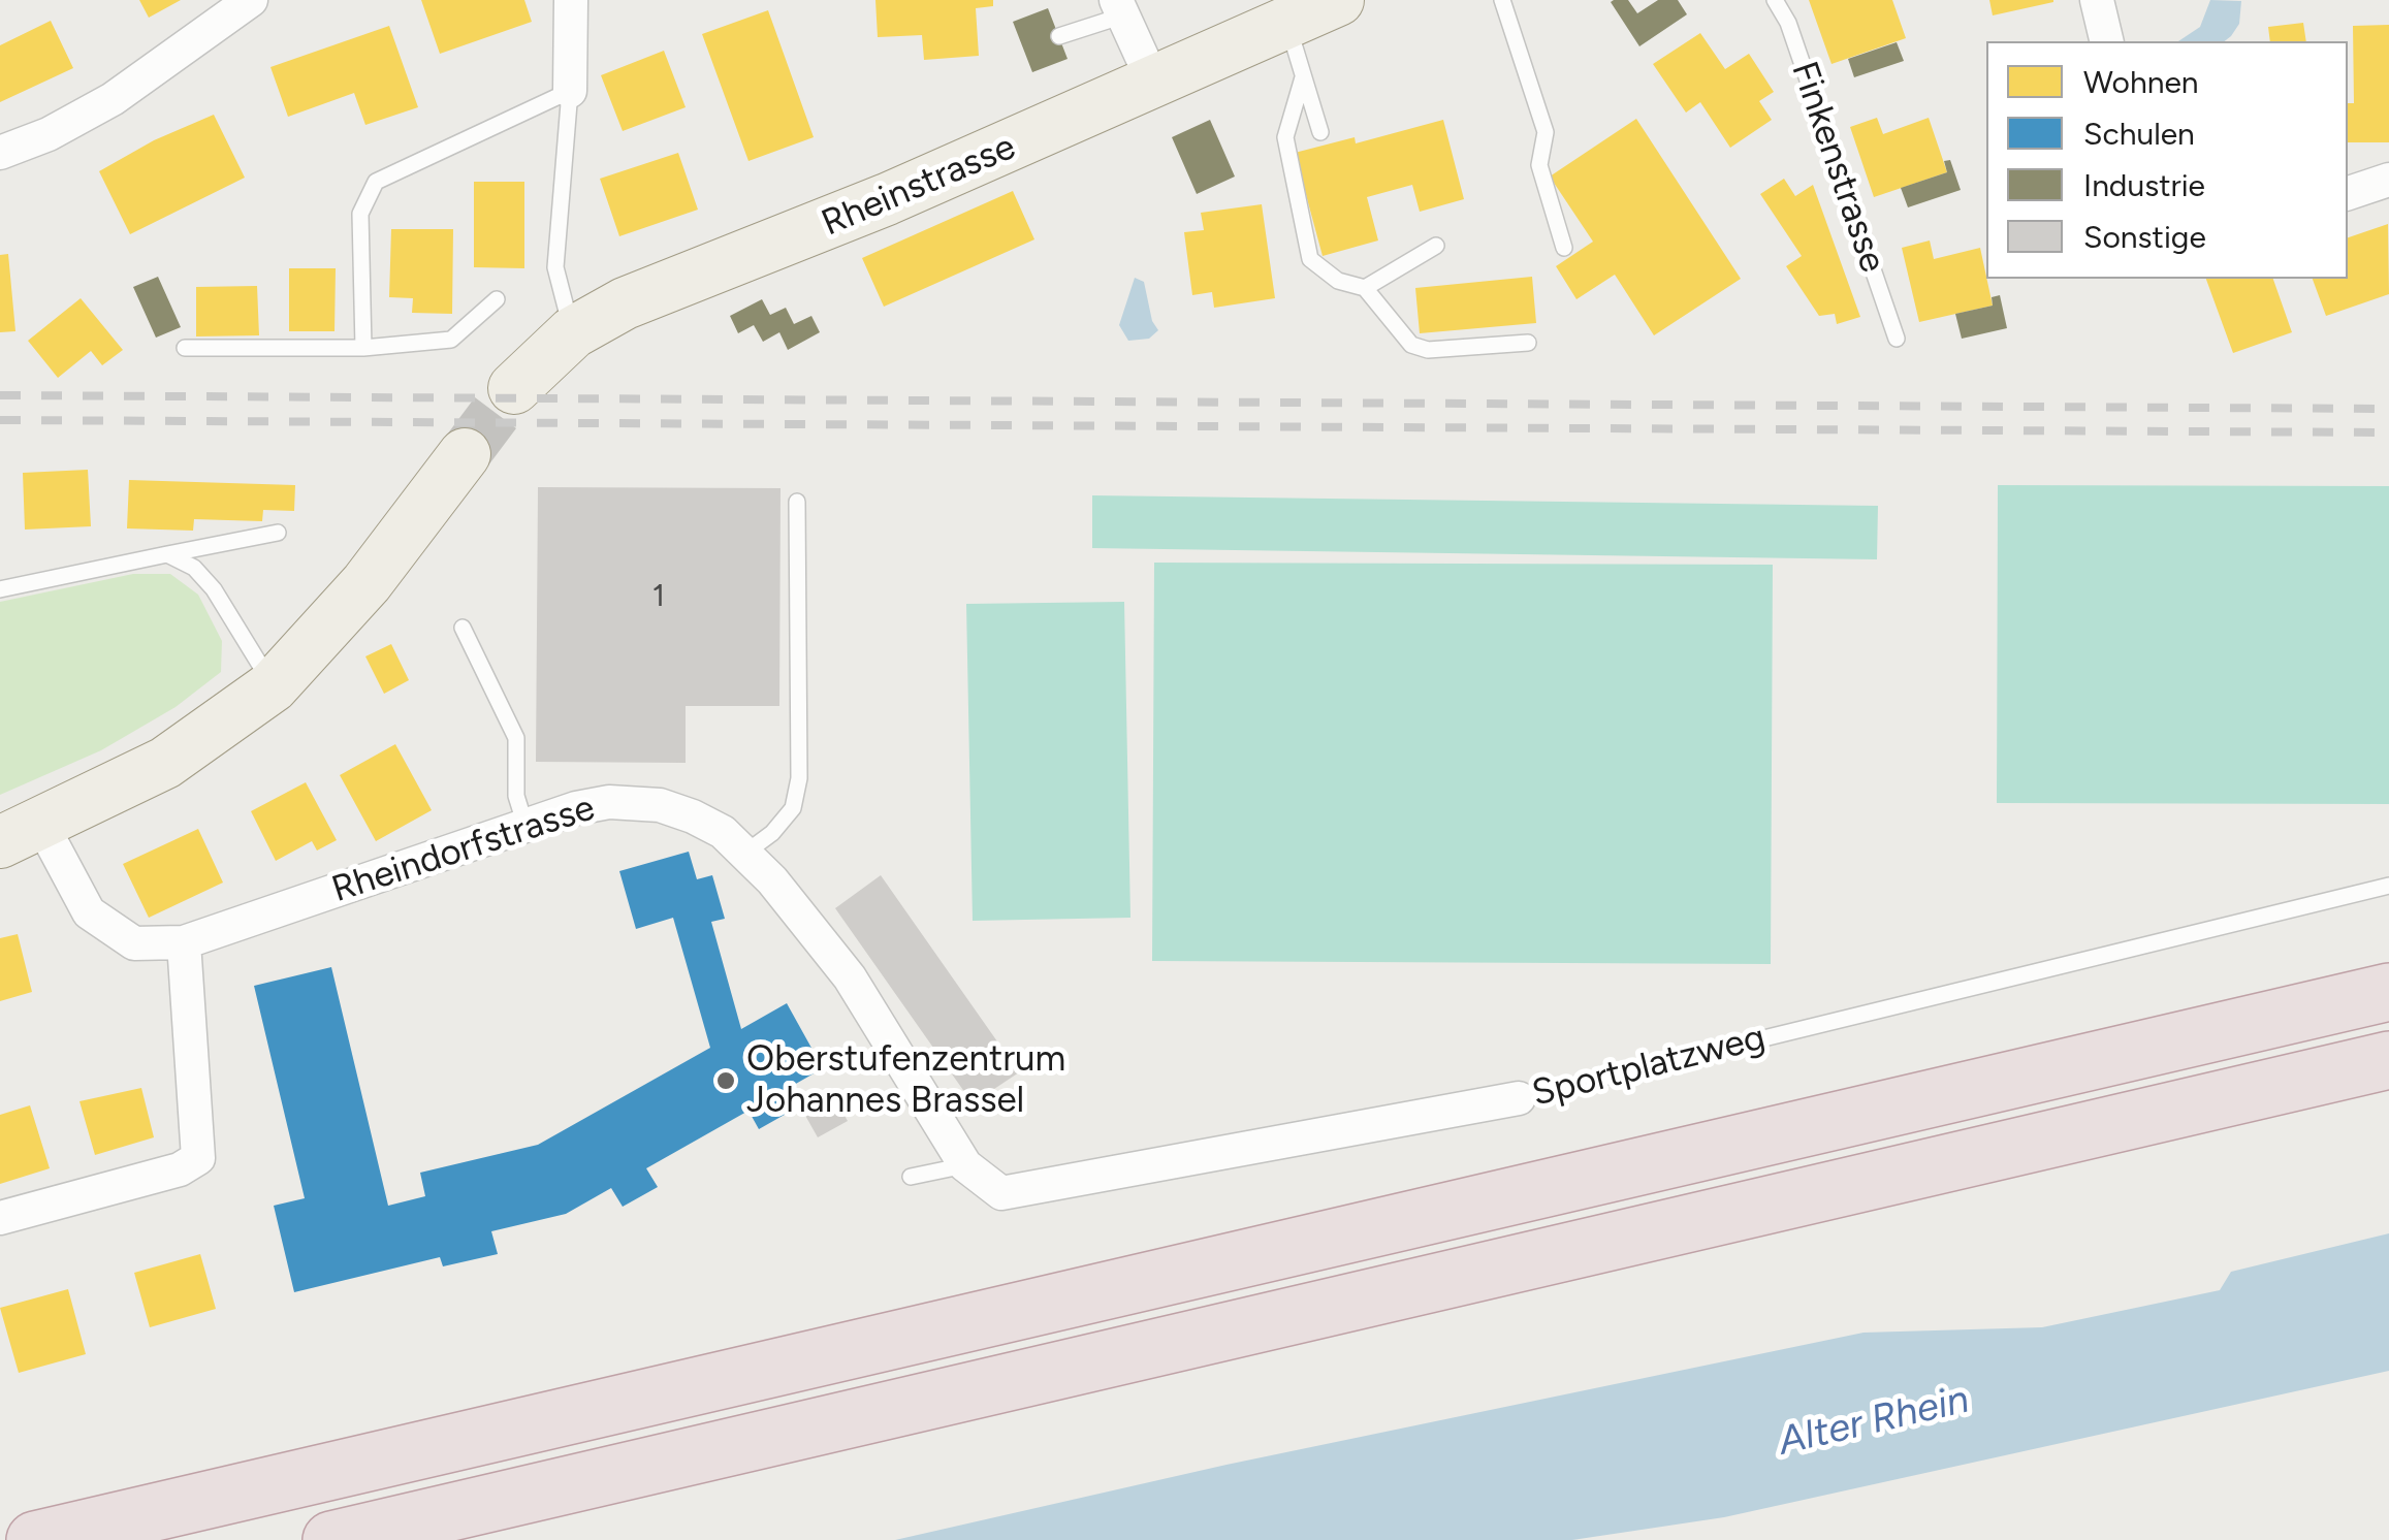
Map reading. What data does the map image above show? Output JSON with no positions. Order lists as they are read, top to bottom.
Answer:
{
  "streets": {
    "main road": ["Rheinstrasse"],
    "street": ["Rheindorfstrasse", "Sportplatzweg"],
    "lane": ["Finkenstrasse"]
  },
  "crossings": [
    ["Rheindorfstrasse", "Sportplatzweg"]
  ],
  "water": ["Alter Rhein"],
  "places": ["Oberstufenzentrum Johannes Brassel"],
  "house_numbers": ["1"],
  "legend": [
    "Wohnen",
    "Schulen",
    "Industrie",
    "Sonstige"
  ]
}
